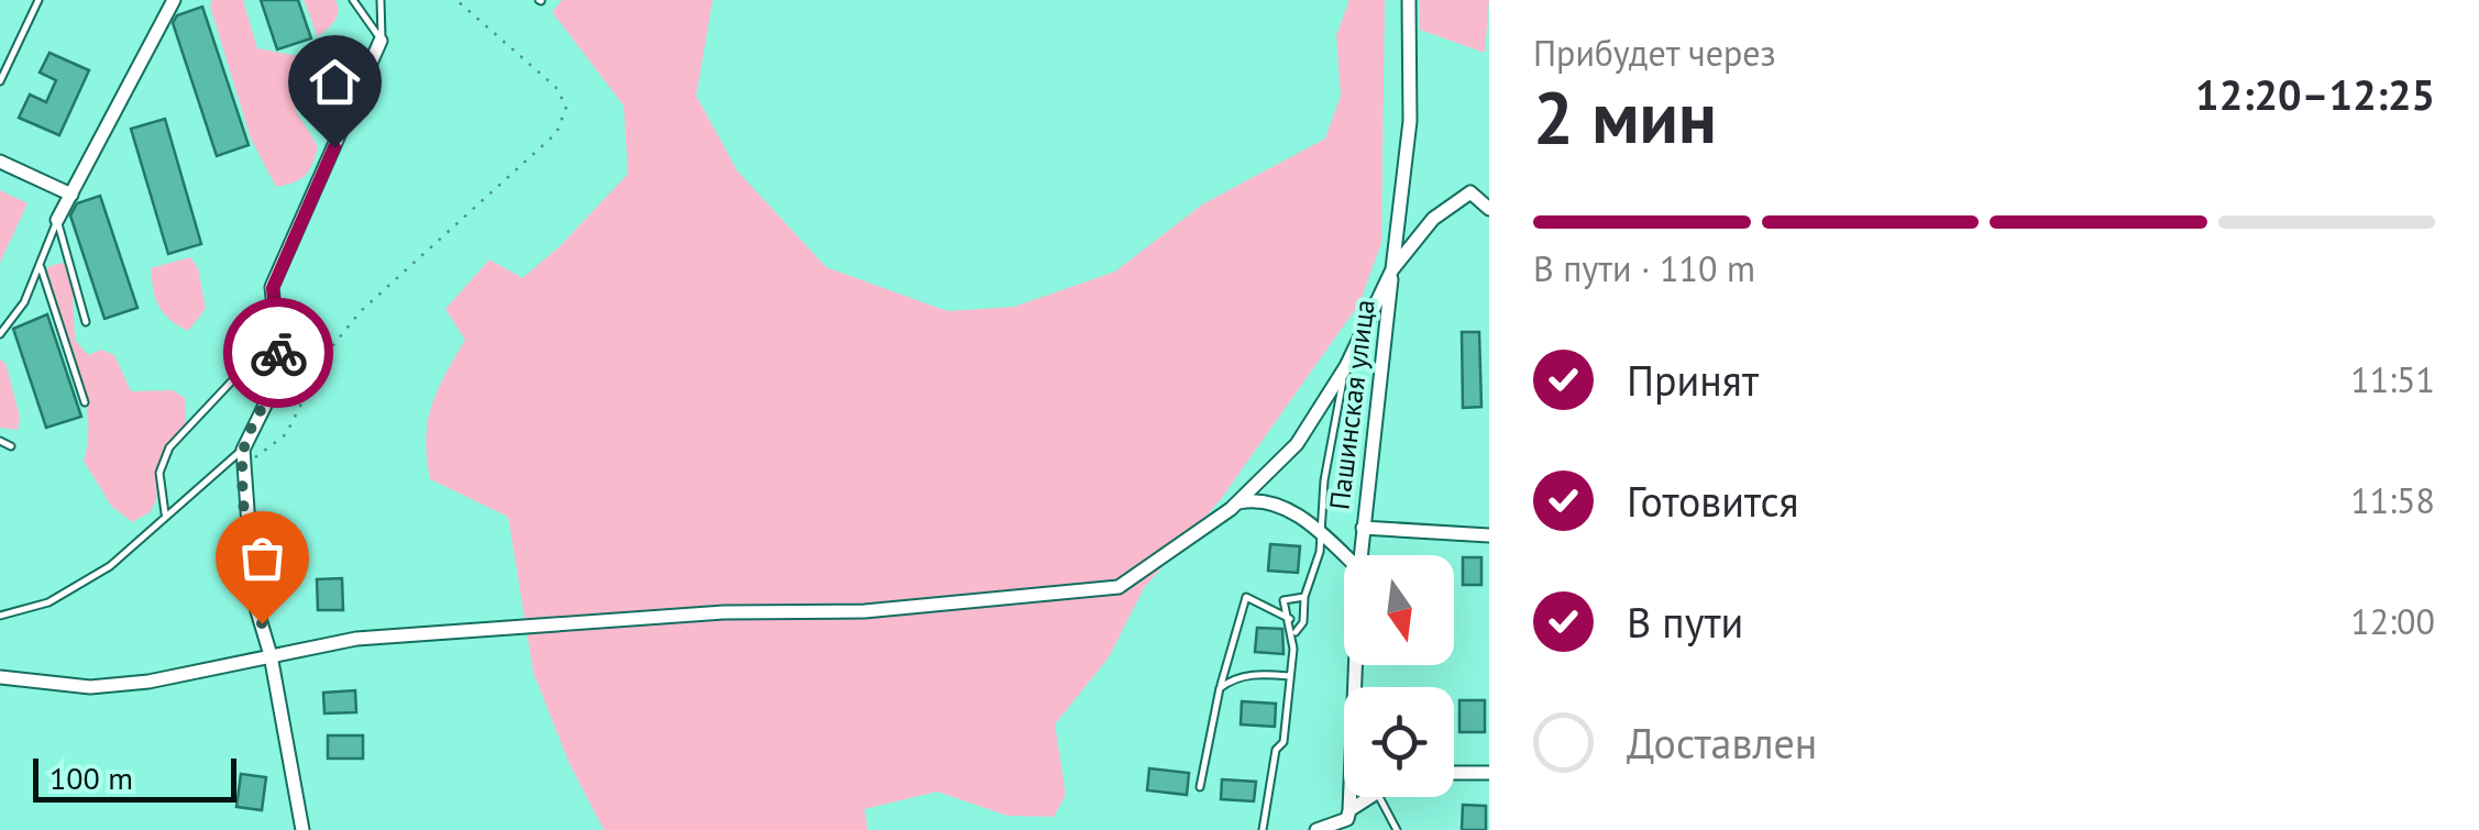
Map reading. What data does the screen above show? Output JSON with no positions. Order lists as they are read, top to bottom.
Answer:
{
  "streets": {
    "street": ["Пашинская улица"]
  },
  "scale_bar": "100 m",
  "north": "bottom",
  "page": {
    "heading": ["2 мин", "Прибудет через", "12:20–12:25"],
    "bar": "В пути · 110 m",
    "list": [
      ["Принят", "11:51"],
      ["Готовится", "11:58"],
      ["В пути", "12:00"],
      "Доставлен"
    ],
    "scale": "100 m"
  }
}
